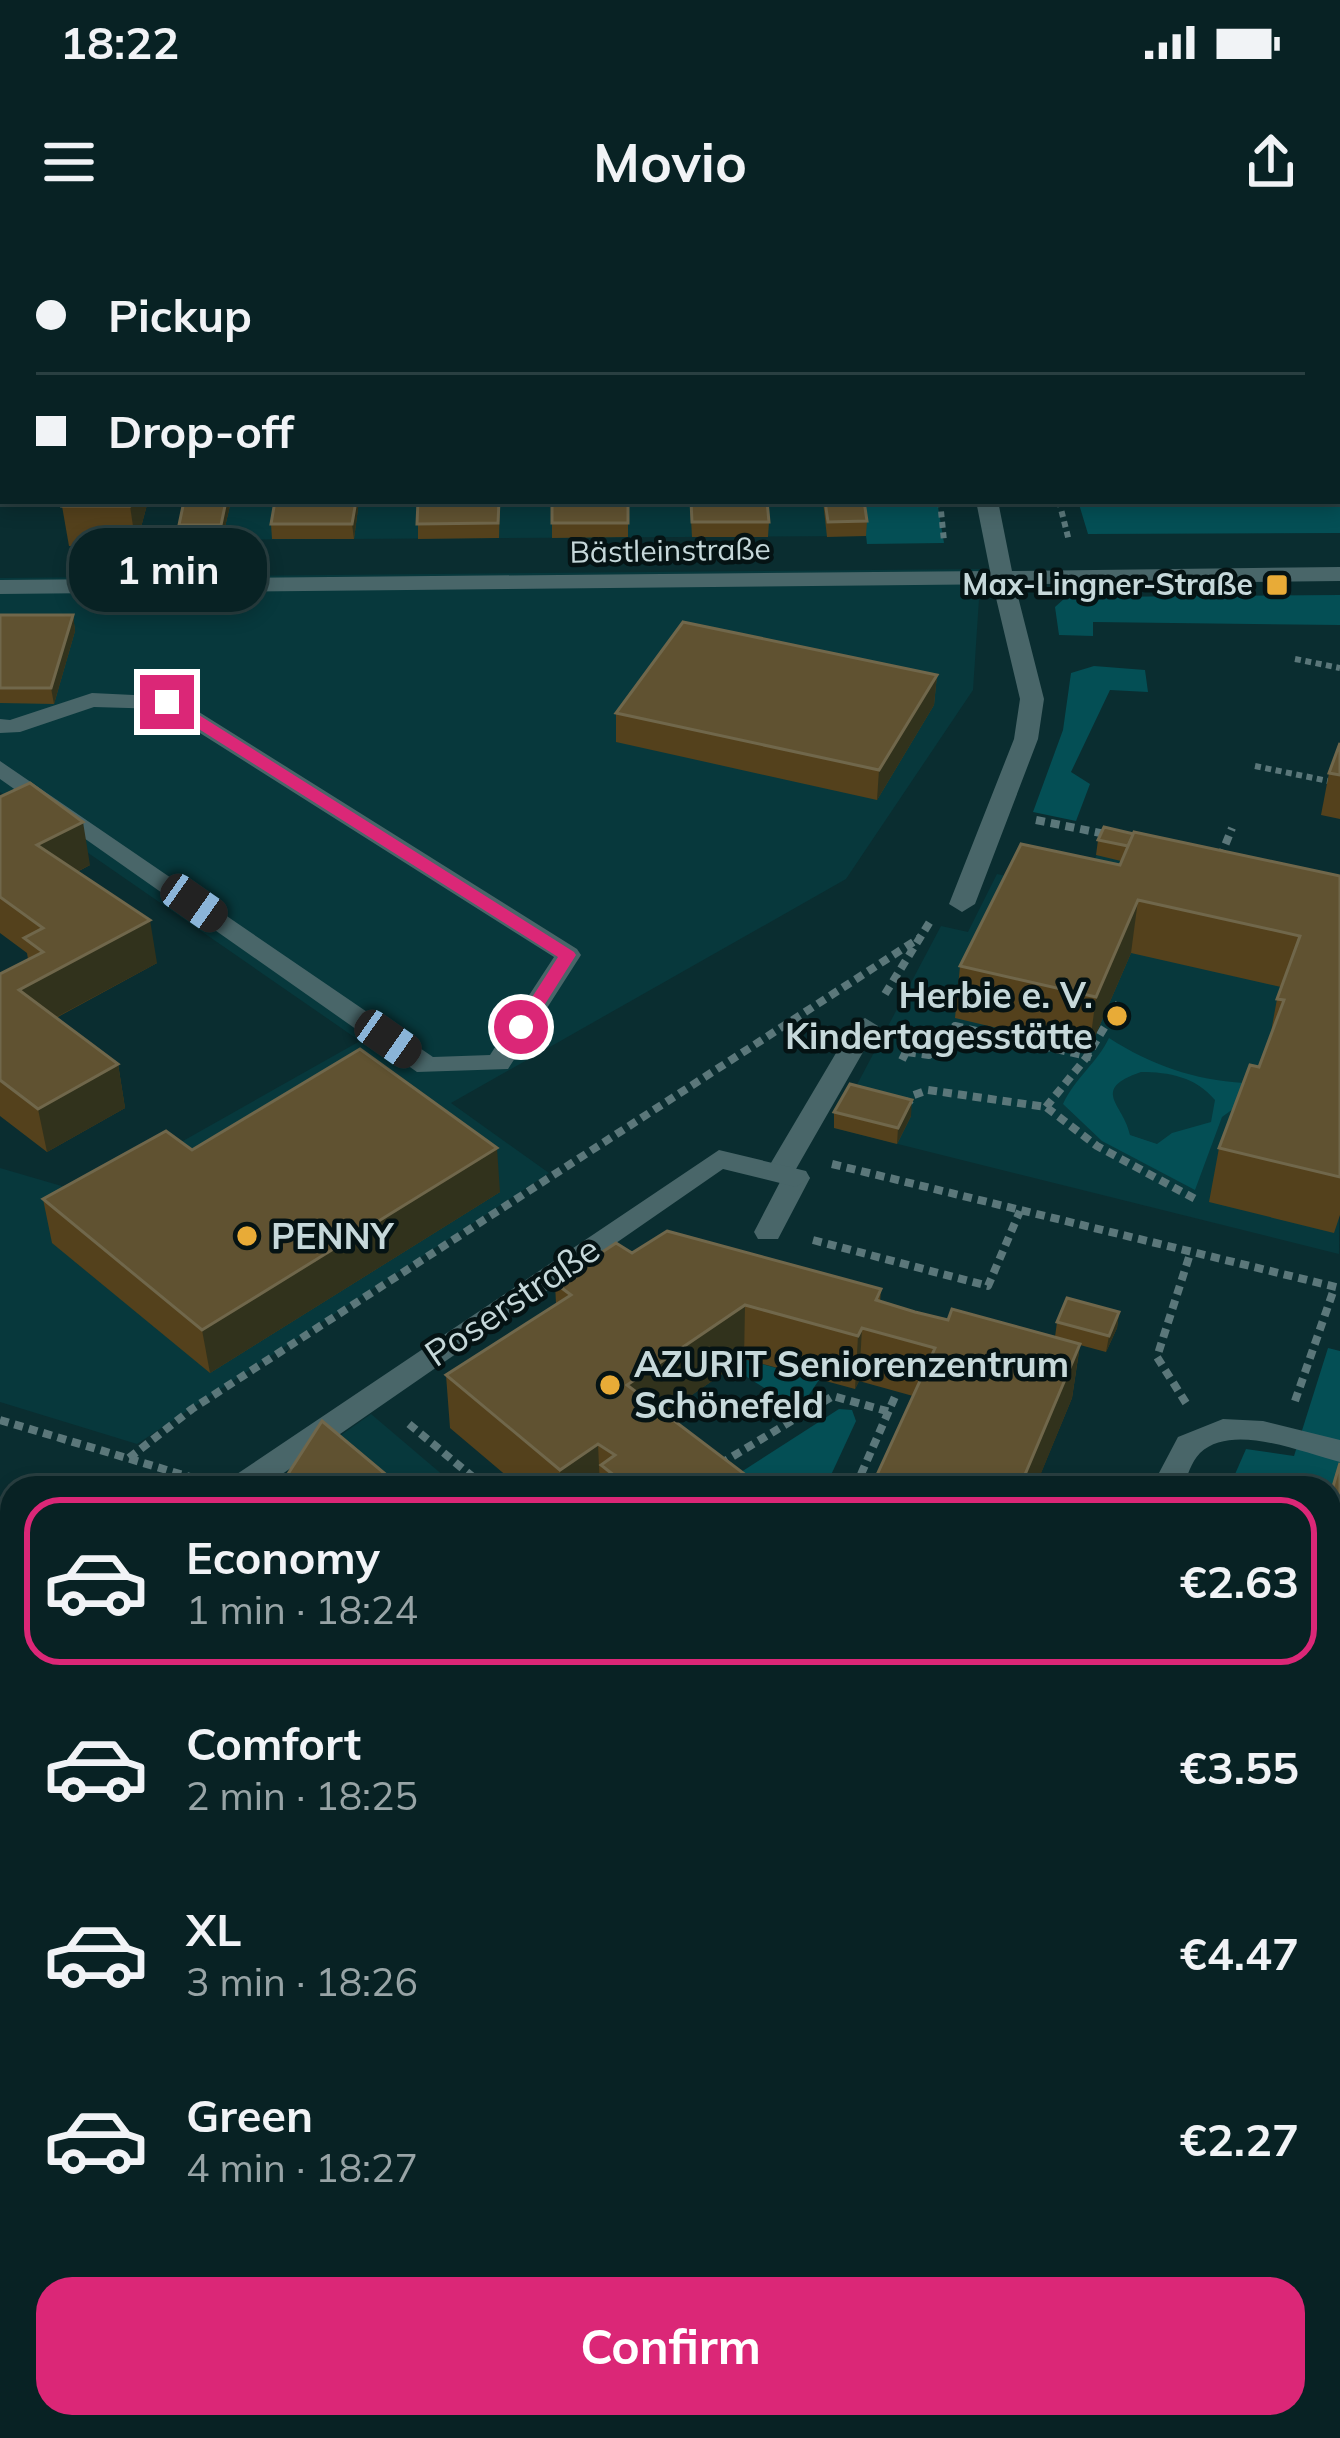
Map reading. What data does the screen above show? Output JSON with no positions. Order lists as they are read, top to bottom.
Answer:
{
  "streets": {
    "street": ["Bästleinstraße", "Poserstraße"]
  },
  "places": {
    "transit": ["Max-Lingner-Straße"],
    "other": ["Herbie e. V. Kindertagesstätte", "PENNY", "AZURIT Seniorenzentrum Schönefeld"]
  },
  "page": {
    "status": "18:22",
    "header": "Movio",
    "banner": ["Pickup", "Drop-off"],
    "bubble": "1 min",
    "list": [
      {
        "name": "Economy",
        "note": "1 min · 18:24",
        "value": "€2.63"
      },
      {
        "name": "Comfort",
        "note": "2 min · 18:25",
        "value": "€3.55"
      },
      {
        "name": "XL",
        "note": "3 min · 18:26",
        "value": "€4.47"
      },
      {
        "name": "Green",
        "note": "4 min · 18:27",
        "value": "€2.27"
      }
    ],
    "buttons": "Confirm"
  }
}
